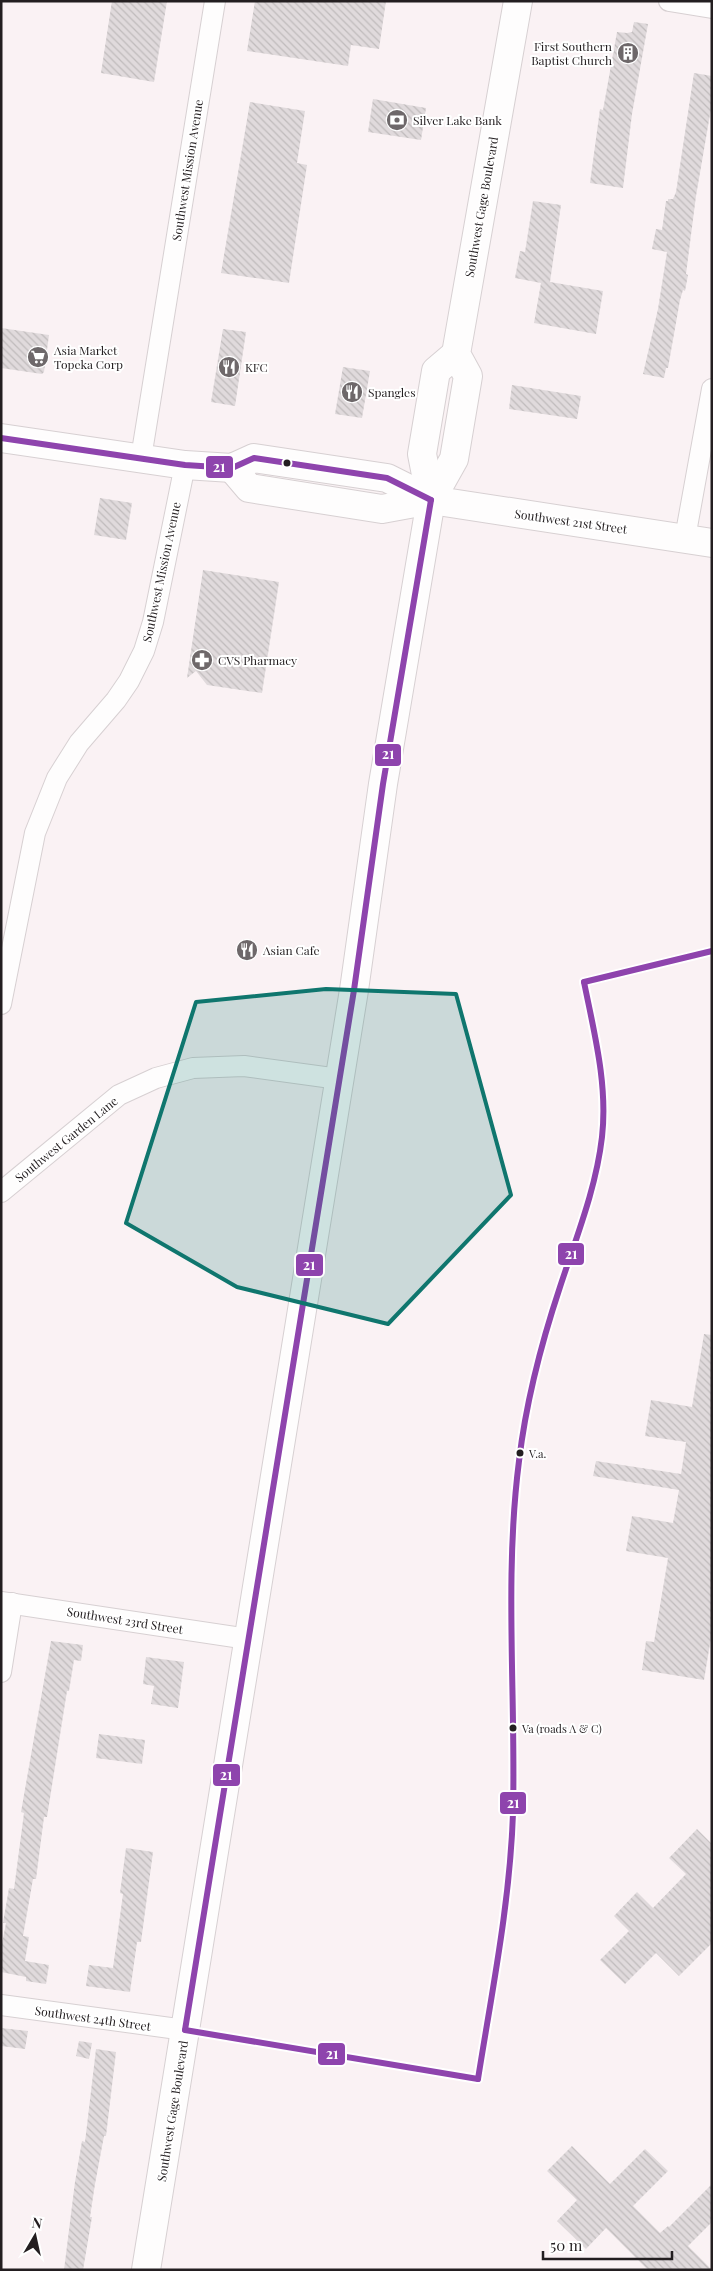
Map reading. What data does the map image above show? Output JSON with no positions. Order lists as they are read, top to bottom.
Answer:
{
  "streets": {
    "main road": ["Southwest Gage Boulevard", "Southwest 21st Street"],
    "street": [
      "Southwest Mission Avenue",
      "Southwest Garden Lane",
      "Southwest 23rd Street",
      "Southwest 24th Street"
    ]
  },
  "crossings": [
    ["Southwest Mission Avenue", "Southwest 21st Street"],
    ["Southwest Gage Boulevard", "Southwest 21st Street"],
    ["Southwest Gage Boulevard", "Southwest Garden Lane"],
    ["Southwest Gage Boulevard", "Southwest 23rd Street"],
    ["Southwest Gage Boulevard", "Southwest 24th Street"]
  ],
  "places": {
    "building": ["First Southern Baptist Church"],
    "bank": ["Silver Lake Bank"],
    "supermarket": ["Asia Market Topeka Corp"],
    "restaurant": ["KFC", "Spangles", "Asian Cafe"],
    "pharmacy": ["CVS Pharmacy"],
    "other": ["V.a.", "Va (roads A & C)"]
  },
  "lines": ["transit line 21"],
  "scale_bar": "50 m",
  "north": "top"
}
